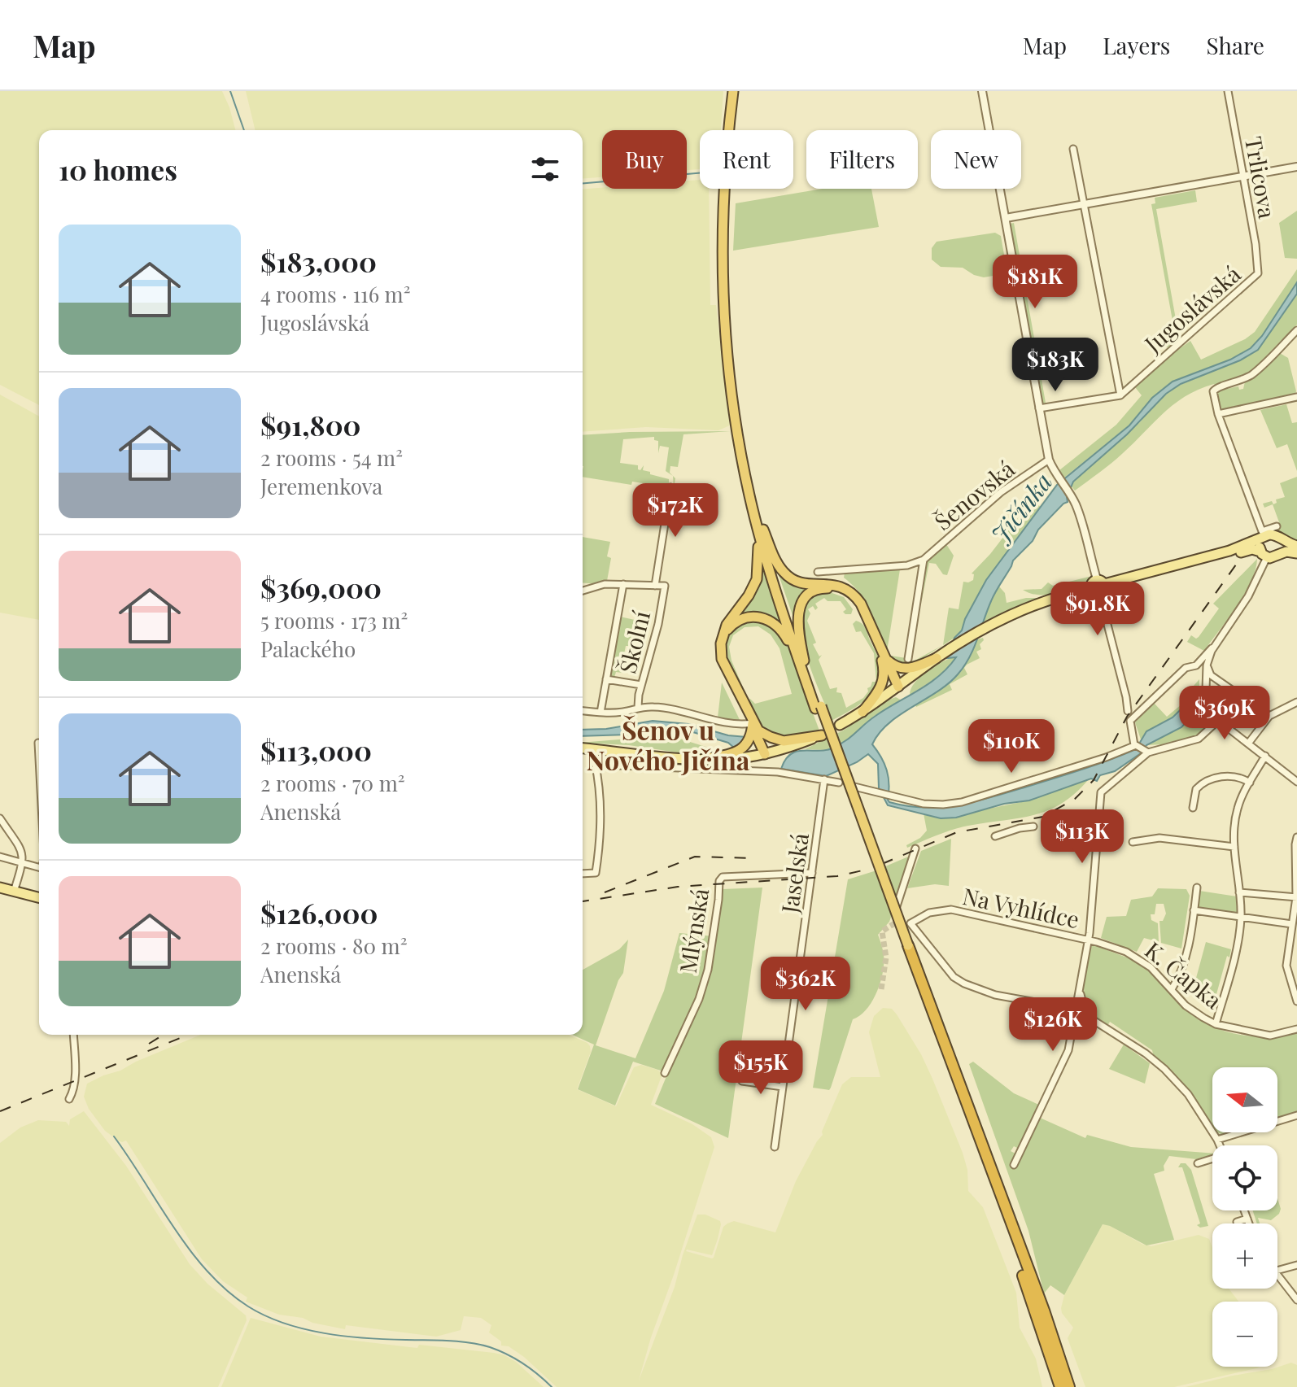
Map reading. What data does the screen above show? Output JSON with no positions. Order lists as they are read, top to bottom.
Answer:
{
  "streets": {
    "street": [
      "Trlicova",
      "Jugoslávská",
      "Šenovská",
      "Školní",
      "Jaselská",
      "Na Vyhlídce",
      "Mlýnská",
      "K. Čapka"
    ]
  },
  "crossings": [
    ["Trlicova", "Jugoslávská"],
    ["Jaselská", "Mlýnská"],
    ["Na Vyhlídce", "K. Čapka"]
  ],
  "districts": ["Šenov u Nového Jičína"],
  "water": ["Jičínka"],
  "north": "left",
  "page": {
    "header": "Map",
    "nav": ["Map", "Layers", "Share"],
    "chip": [
      "Buy",
      "Rent",
      "Filters",
      "New"
    ],
    "heading": "10 homes",
    "list": [
      {
        "name": "$183,000",
        "note": "4 rooms · 116 m² · Jugoslávská"
      },
      {
        "name": "$91,800",
        "note": "2 rooms · 54 m² · Jeremenkova"
      },
      {
        "name": "$369,000",
        "note": "5 rooms · 173 m² · Palackého"
      },
      {
        "name": "$113,000",
        "note": "2 rooms · 70 m² · Anenská"
      },
      {
        "name": "$126,000",
        "note": "2 rooms · 80 m² · Anenská"
      }
    ],
    "price": [
      "$181K",
      "$183K",
      "$172K",
      "$91.8K",
      "$369K",
      "$110K",
      "$113K",
      "$362K",
      "$126K",
      "$155K"
    ],
    "map_buttons": ["+", "−"]
  }
}
